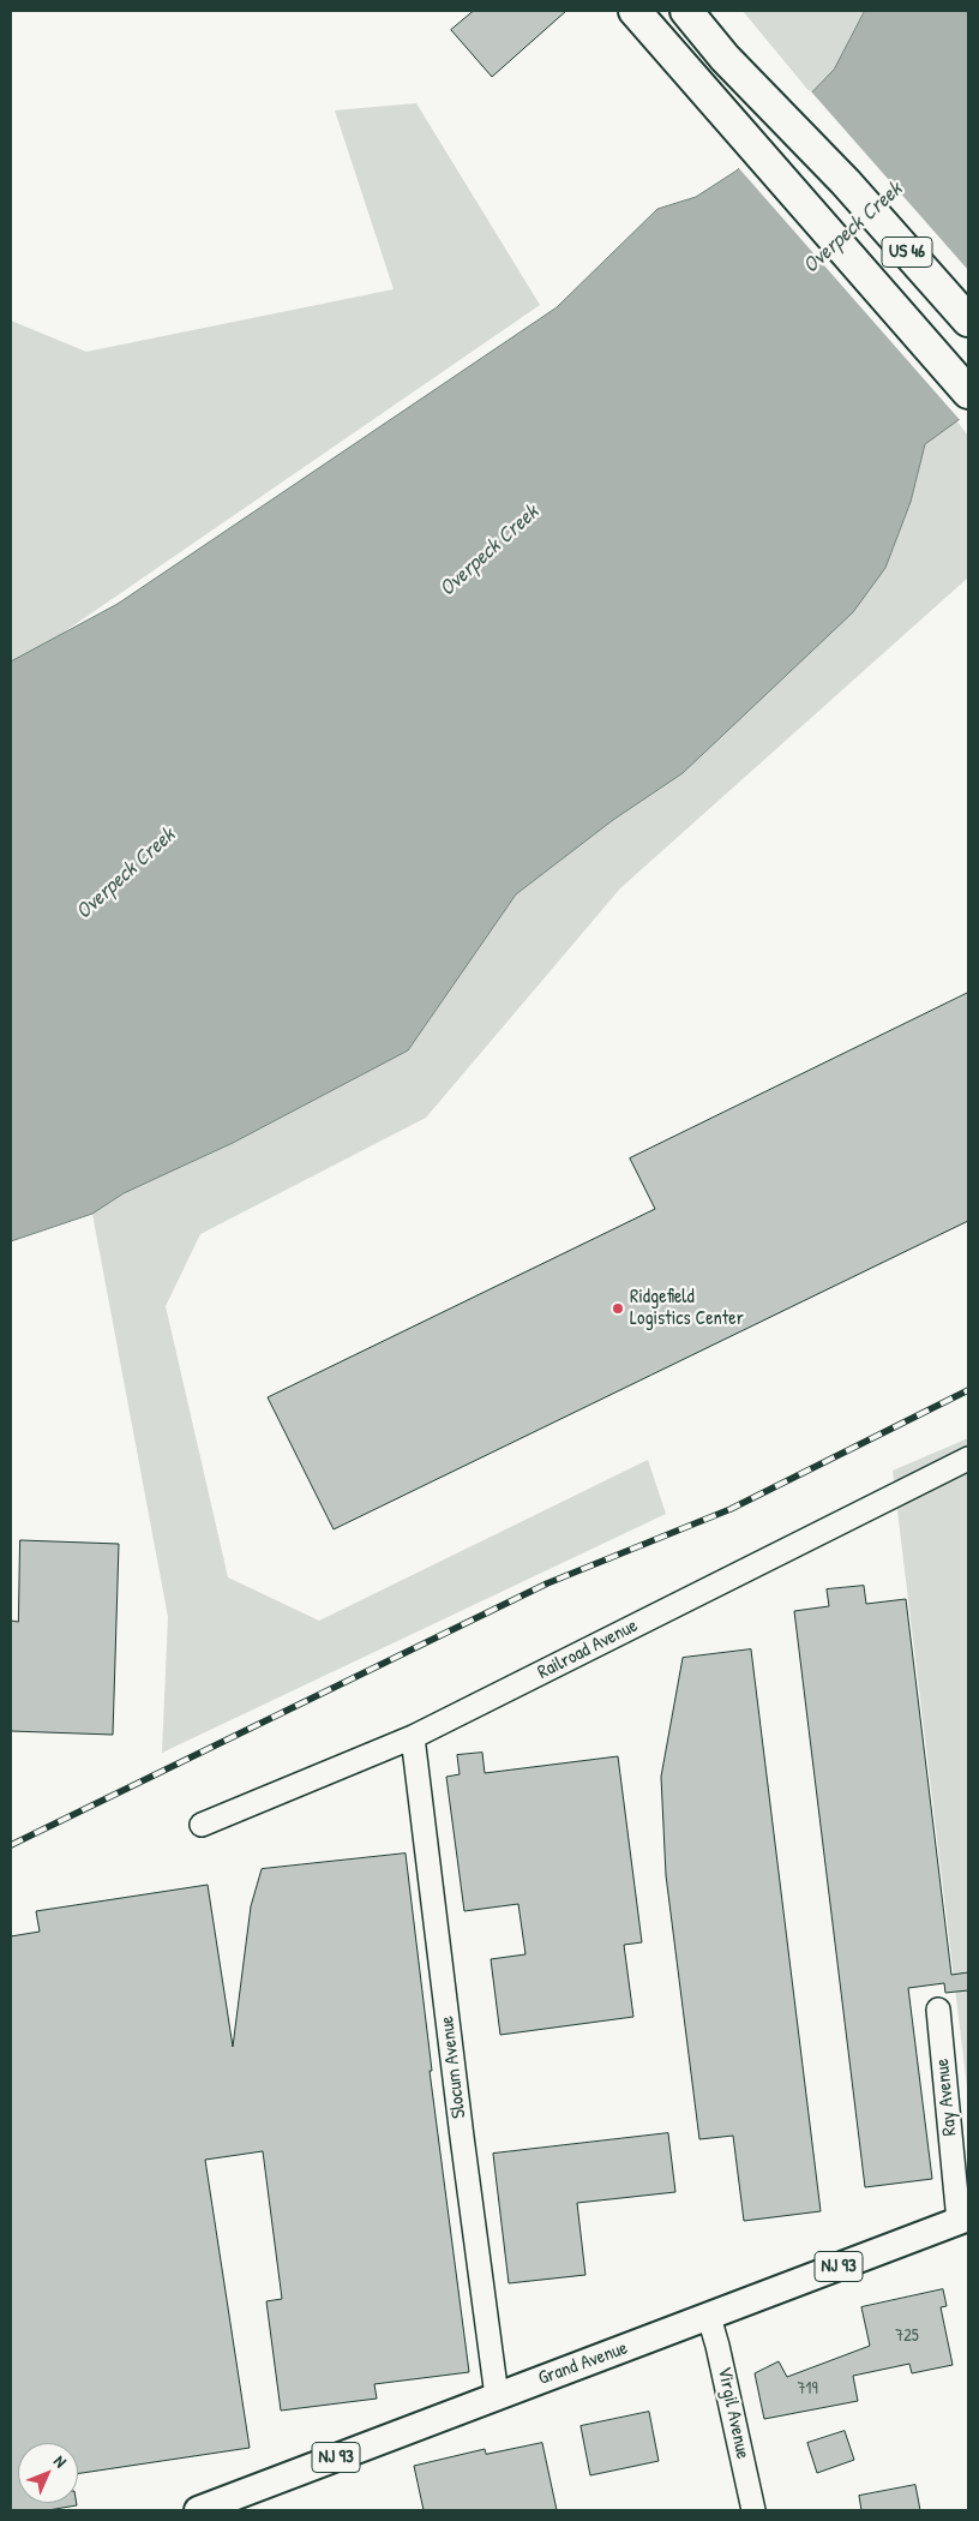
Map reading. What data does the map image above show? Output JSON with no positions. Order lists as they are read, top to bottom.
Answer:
{
  "streets": {
    "highway": ["US 46"],
    "main road": ["NJ 93", "Grand Avenue"],
    "street": [
      "Railroad Avenue",
      "Slocum Avenue",
      "Ray Avenue",
      "Virgil Avenue"
    ]
  },
  "crossings": [
    ["Railroad Avenue", "Slocum Avenue"],
    ["Slocum Avenue", "Grand Avenue"],
    ["Ray Avenue", "Grand Avenue"],
    ["Grand Avenue", "Virgil Avenue"]
  ],
  "water": ["Overpeck Creek"],
  "places": ["Ridgefield Logistics Center"],
  "house_numbers": ["725", "719"],
  "north": "top right"
}
